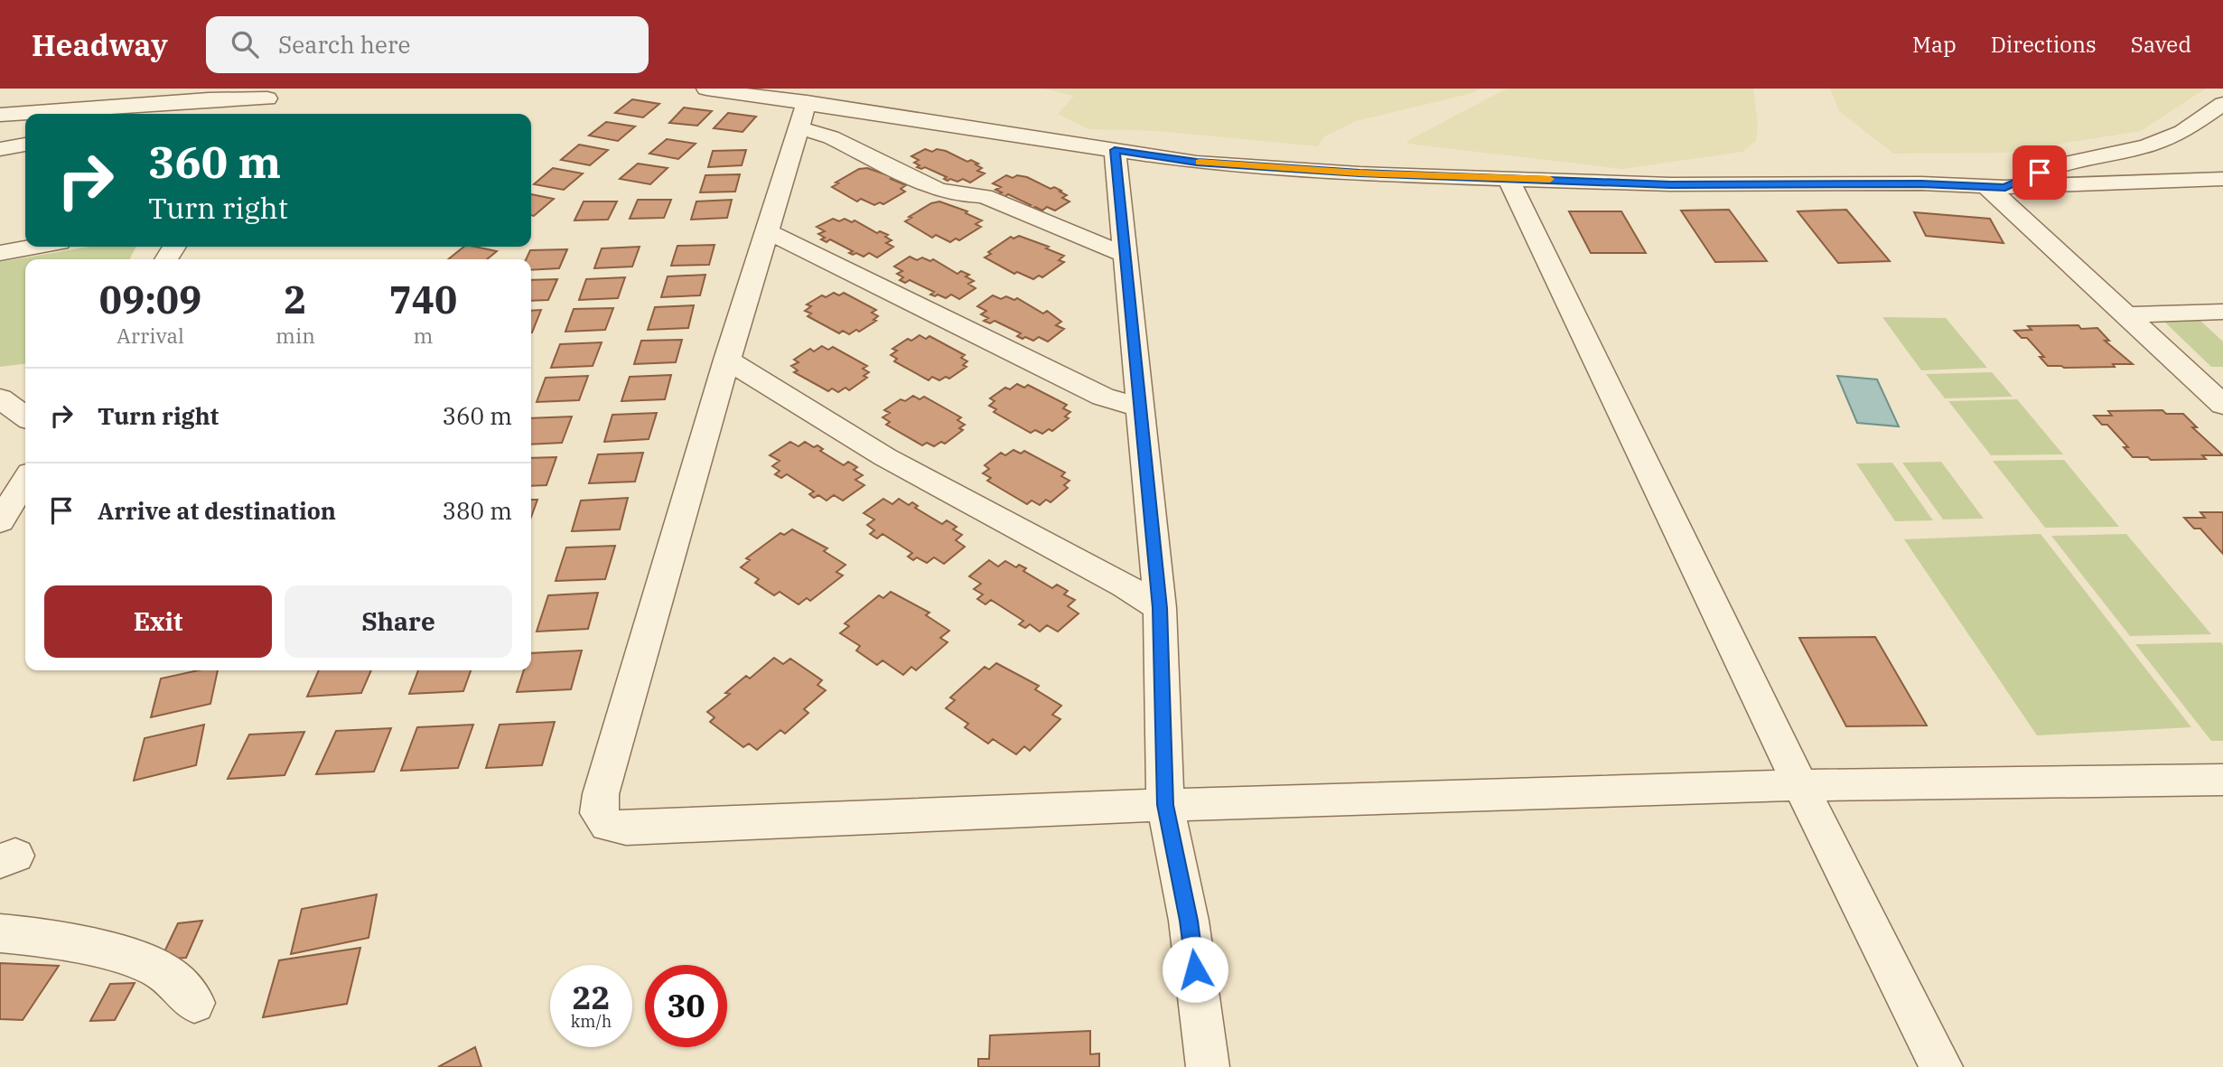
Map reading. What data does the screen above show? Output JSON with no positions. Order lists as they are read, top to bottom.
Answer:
{
  "page": {
    "header": "Headway",
    "search": "Search here",
    "nav": ["Map", "Directions", "Saved"],
    "turn": ["360 m", "Turn right"],
    "eta": [
      "09:09",
      "Arrival",
      "2",
      "min",
      "740",
      "m"
    ],
    "list": [
      {
        "name": "Turn right",
        "value": "360 m"
      },
      {
        "name": "Arrive at destination",
        "value": "380 m"
      }
    ],
    "buttons": ["Exit", "Share"],
    "speed": "22 km/h",
    "limit": "30"
  }
}
